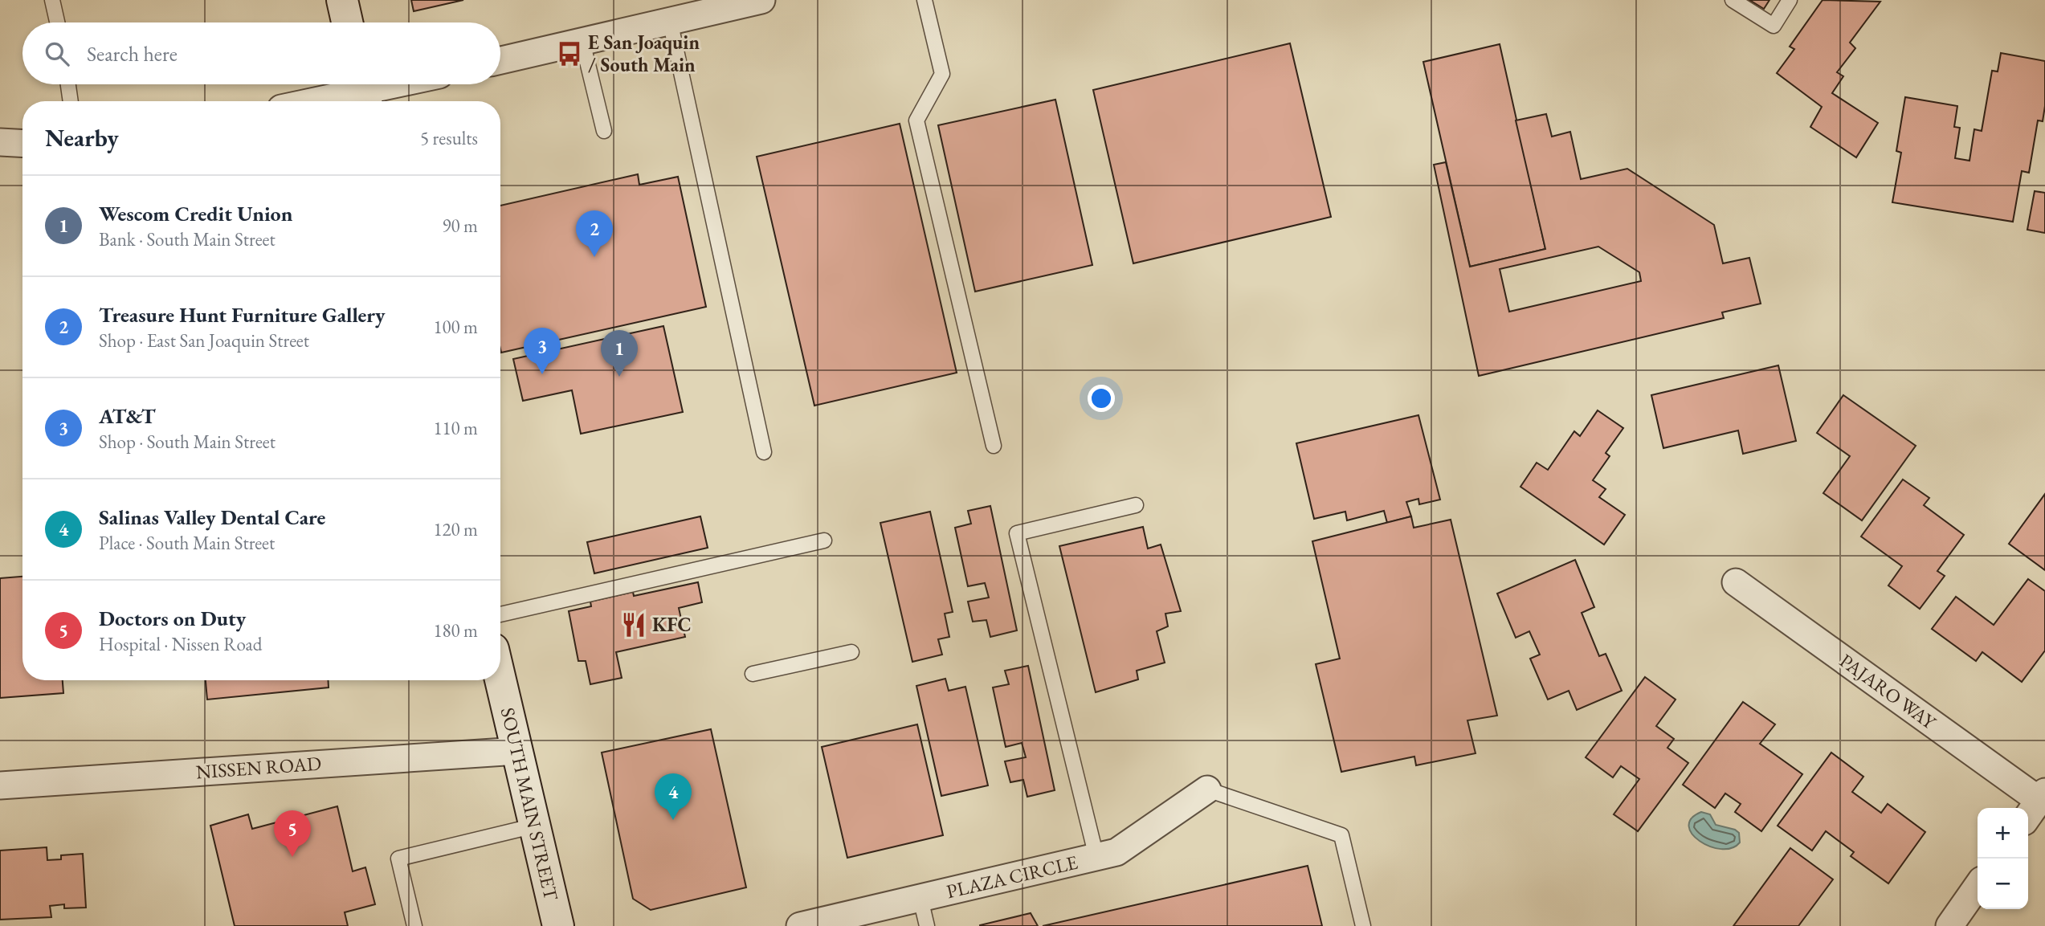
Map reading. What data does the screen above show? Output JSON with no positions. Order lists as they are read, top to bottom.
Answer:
{
  "streets": {
    "main road": ["SOUTH MAIN STREET"],
    "street": ["PAJARO WAY", "NISSEN ROAD", "PLAZA CIRCLE"]
  },
  "crossings": [
    ["NISSEN ROAD", "SOUTH MAIN STREET"]
  ],
  "places": {
    "bus stop": ["E San Joaquin / South Main"],
    "restaurant": ["KFC"]
  },
  "page": {
    "search": "Search here",
    "heading": ["Nearby", "5 results"],
    "list": [
      {
        "mark": "1",
        "name": "Wescom Credit Union",
        "note": "Bank · South Main Street",
        "value": "90 m"
      },
      {
        "mark": "2",
        "name": "Treasure Hunt Furniture Gallery",
        "note": "Shop · East San Joaquin Street",
        "value": "100 m"
      },
      {
        "mark": "3",
        "name": "AT&T",
        "note": "Shop · South Main Street",
        "value": "110 m"
      },
      {
        "mark": "4",
        "name": "Salinas Valley Dental Care",
        "note": "Place · South Main Street",
        "value": "120 m"
      },
      {
        "mark": "5",
        "name": "Doctors on Duty",
        "note": "Hospital · Nissen Road",
        "value": "180 m"
      }
    ],
    "pins": [
      "2",
      "3",
      "1",
      "4",
      "5"
    ],
    "map_buttons": ["+", "−"]
  }
}
